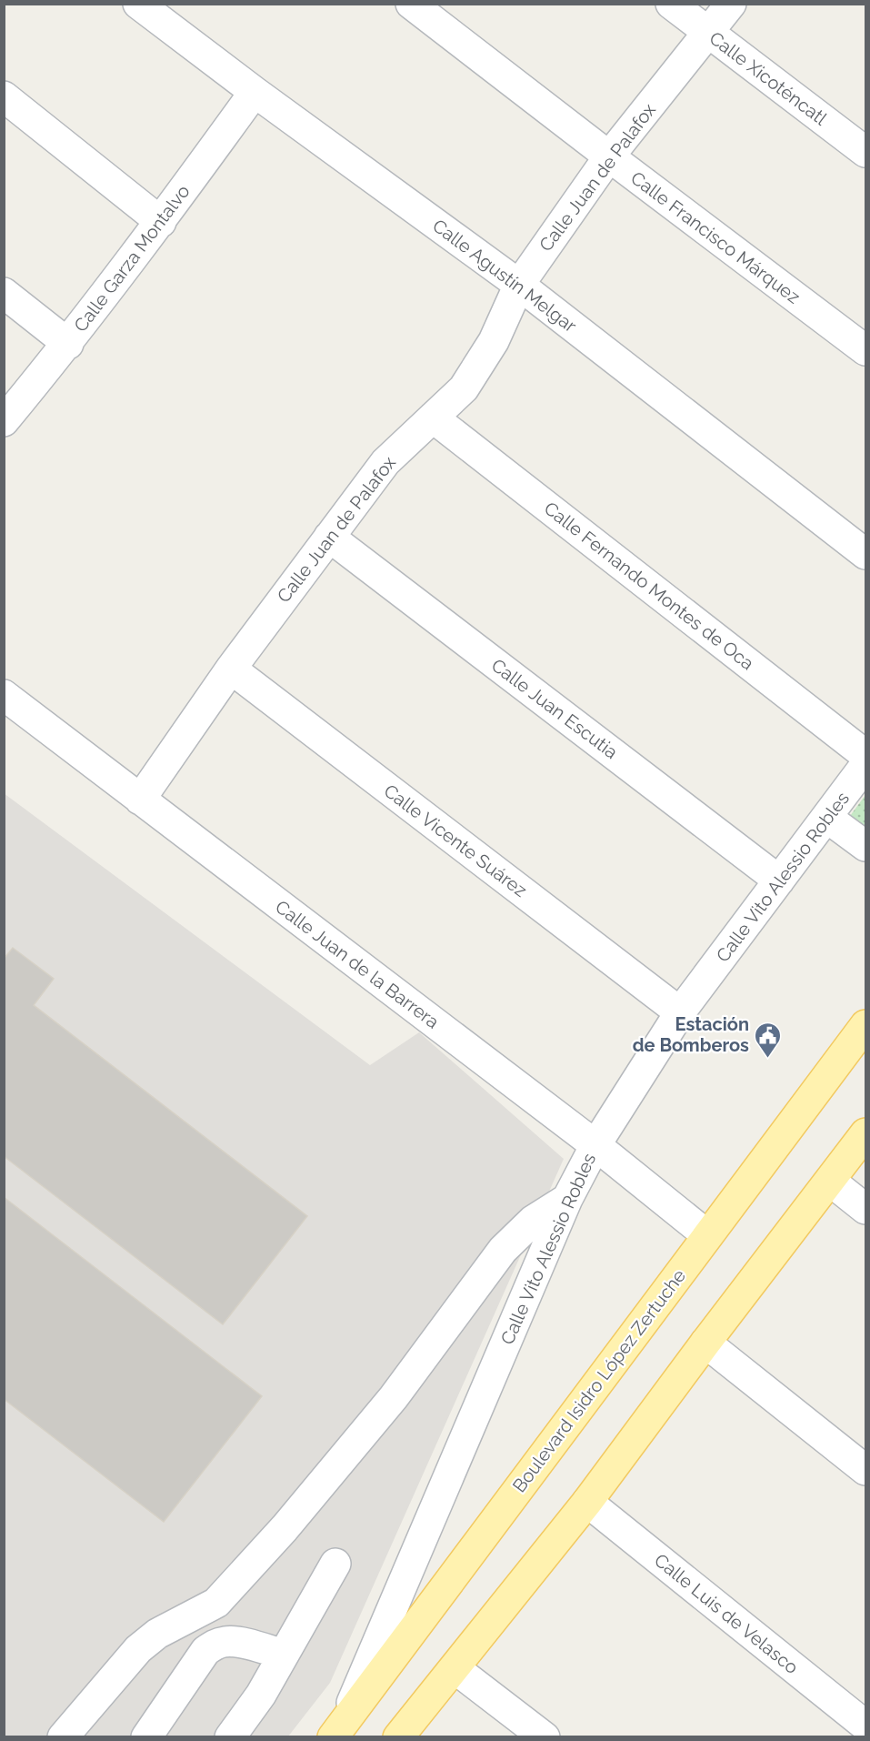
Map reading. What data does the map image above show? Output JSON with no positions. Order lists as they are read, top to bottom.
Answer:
{
  "streets": {
    "main road": ["Boulevard Isidro López Zertuche"],
    "street": [
      "Calle Xicoténcatl",
      "Calle Juan de Palafox",
      "Calle Francisco Márquez",
      "Calle Garza Montalvo",
      "Calle Agustín Melgar",
      "Calle Fernando Montes de Oca",
      "Calle Juan Escutia",
      "Calle Vicente Suárez",
      "Calle Vito Alessio Robles",
      "Calle Juan de la Barrera",
      "Calle Luis de Velasco"
    ]
  },
  "crossings": [
    ["Calle Xicoténcatl", "Calle Juan de Palafox"],
    ["Calle Juan de Palafox", "Calle Francisco Márquez"],
    ["Calle Juan de Palafox", "Calle Agustín Melgar"],
    ["Calle Juan de Palafox", "Calle Fernando Montes de Oca"],
    ["Calle Juan de Palafox", "Calle Juan Escutia"],
    ["Calle Juan de Palafox", "Calle Vicente Suárez"],
    ["Calle Juan de Palafox", "Calle Juan de la Barrera"],
    ["Calle Garza Montalvo", "Calle Agustín Melgar"],
    ["Calle Juan Escutia", "Calle Vito Alessio Robles"],
    ["Calle Vicente Suárez", "Calle Vito Alessio Robles"],
    ["Calle Vito Alessio Robles", "Calle Juan de la Barrera"],
    ["Calle Vito Alessio Robles", "Boulevard Isidro López Zertuche"],
    ["Calle Juan de la Barrera", "Boulevard Isidro López Zertuche"]
  ],
  "places": {
    "public building": ["Estación de Bomberos"]
  }
}
